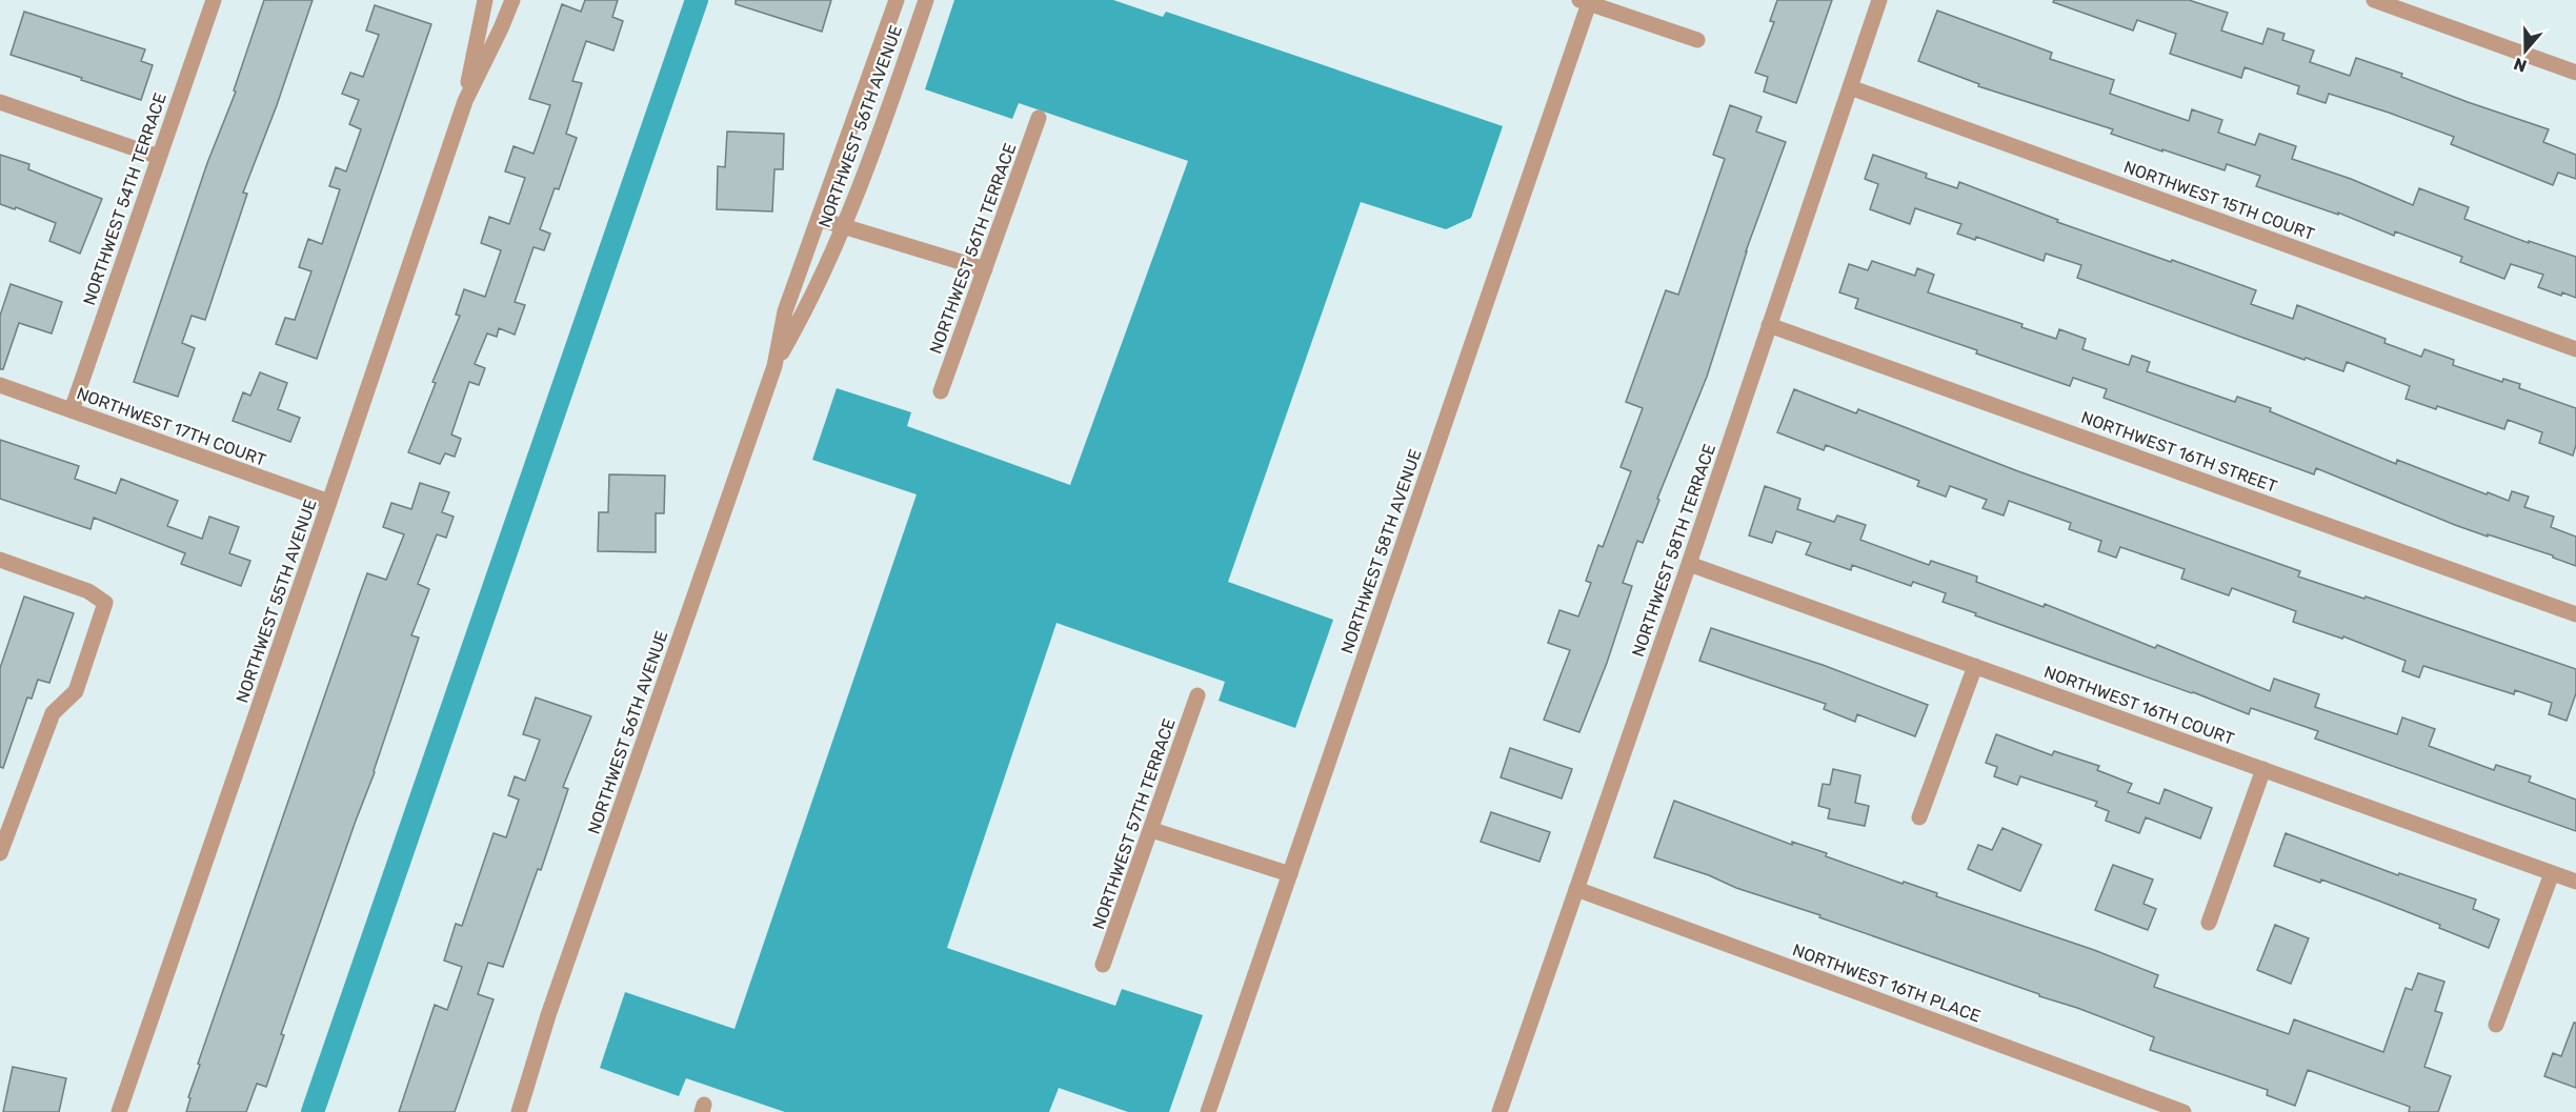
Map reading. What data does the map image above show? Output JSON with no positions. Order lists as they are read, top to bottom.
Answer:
{
  "streets": {
    "street": [
      "NORTHWEST 56TH AVENUE",
      "NORTHWEST 54TH TERRACE",
      "NORTHWEST 15TH COURT",
      "NORTHWEST 56TH TERRACE",
      "NORTHWEST 17TH COURT",
      "NORTHWEST 16TH STREET",
      "NORTHWEST 58TH TERRACE",
      "NORTHWEST 58TH AVENUE",
      "NORTHWEST 55TH AVENUE",
      "NORTHWEST 16TH COURT",
      "NORTHWEST 57TH TERRACE",
      "NORTHWEST 16TH PLACE"
    ]
  },
  "crossings": [
    ["NORTHWEST 54TH TERRACE", "NORTHWEST 17TH COURT"],
    ["NORTHWEST 15TH COURT", "NORTHWEST 58TH TERRACE"],
    ["NORTHWEST 17TH COURT", "NORTHWEST 55TH AVENUE"],
    ["NORTHWEST 16TH STREET", "NORTHWEST 58TH TERRACE"],
    ["NORTHWEST 58TH TERRACE", "NORTHWEST 16TH COURT"],
    ["NORTHWEST 58TH TERRACE", "NORTHWEST 16TH PLACE"]
  ],
  "north": "bottom"
}
